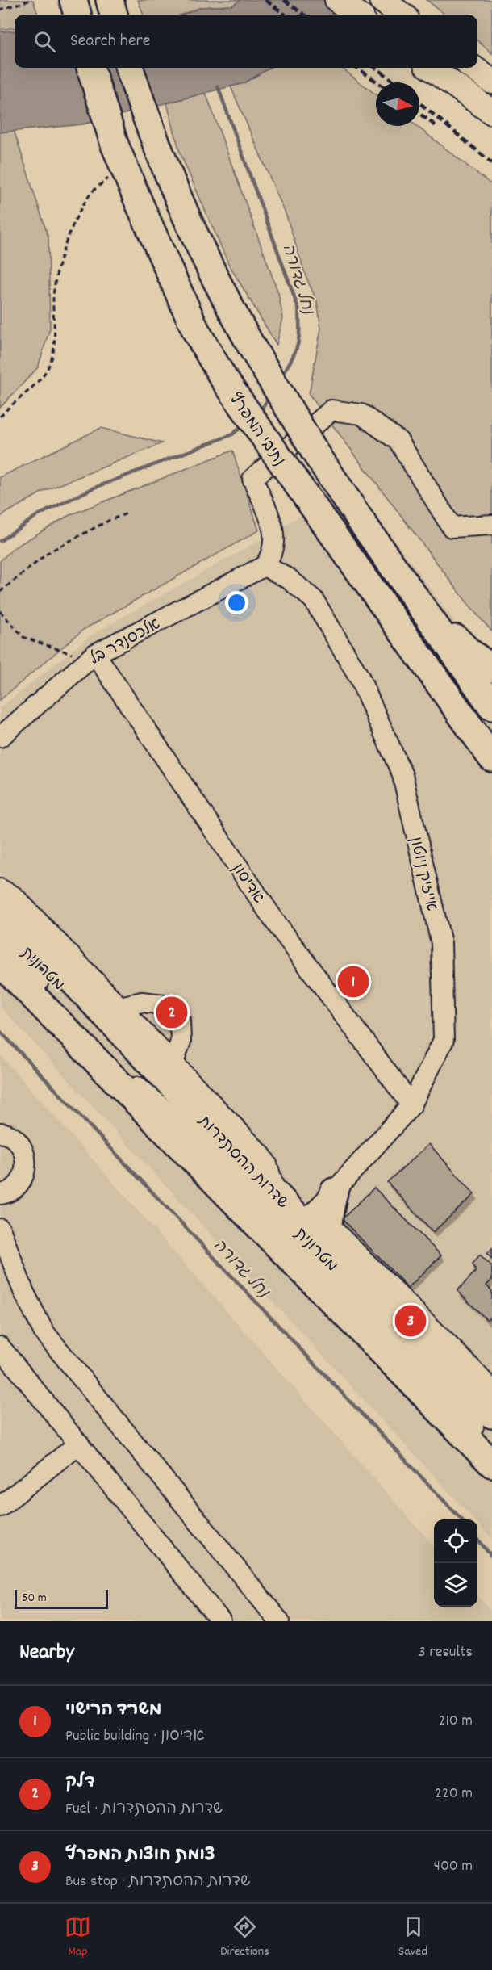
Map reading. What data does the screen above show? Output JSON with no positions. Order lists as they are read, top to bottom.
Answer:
{
  "streets": {
    "highway": ["נתיבי המפרץ", "שדרות ההסתדרות"],
    "street": [
      "אלכסנדר בל",
      "אייזיק ניוטון",
      "אדיסון",
      "מטרונית"
    ]
  },
  "crossings": [
    ["אלכסנדר בל", "אייזיק ניוטון"],
    ["אלכסנדר בל", "אדיסון"],
    ["אייזיק ניוטון", "אדיסון"],
    ["אייזיק ניוטון", "שדרות ההסתדרות"],
    ["מטרונית", "שדרות ההסתדרות"]
  ],
  "water": ["נחל גדורה"],
  "scale_bar": "50 m",
  "north": "right",
  "page": {
    "search": "Search here",
    "pins": ["1", "2", "3"],
    "scale": "50 m",
    "heading": ["Nearby", "3 results"],
    "list": [
      {
        "mark": "1",
        "name": "משרד הרישוי",
        "note": "Public building · אדיסון",
        "value": "210 m"
      },
      {
        "mark": "2",
        "name": "דלק",
        "note": "Fuel · שדרות ההסתדרות",
        "value": "220 m"
      },
      {
        "mark": "3",
        "name": "צומת חוצות המפרץ",
        "note": "Bus stop · שדרות ההסתדרות",
        "value": "400 m"
      }
    ],
    "nav": ["Map", "Directions", "Saved"]
  }
}
